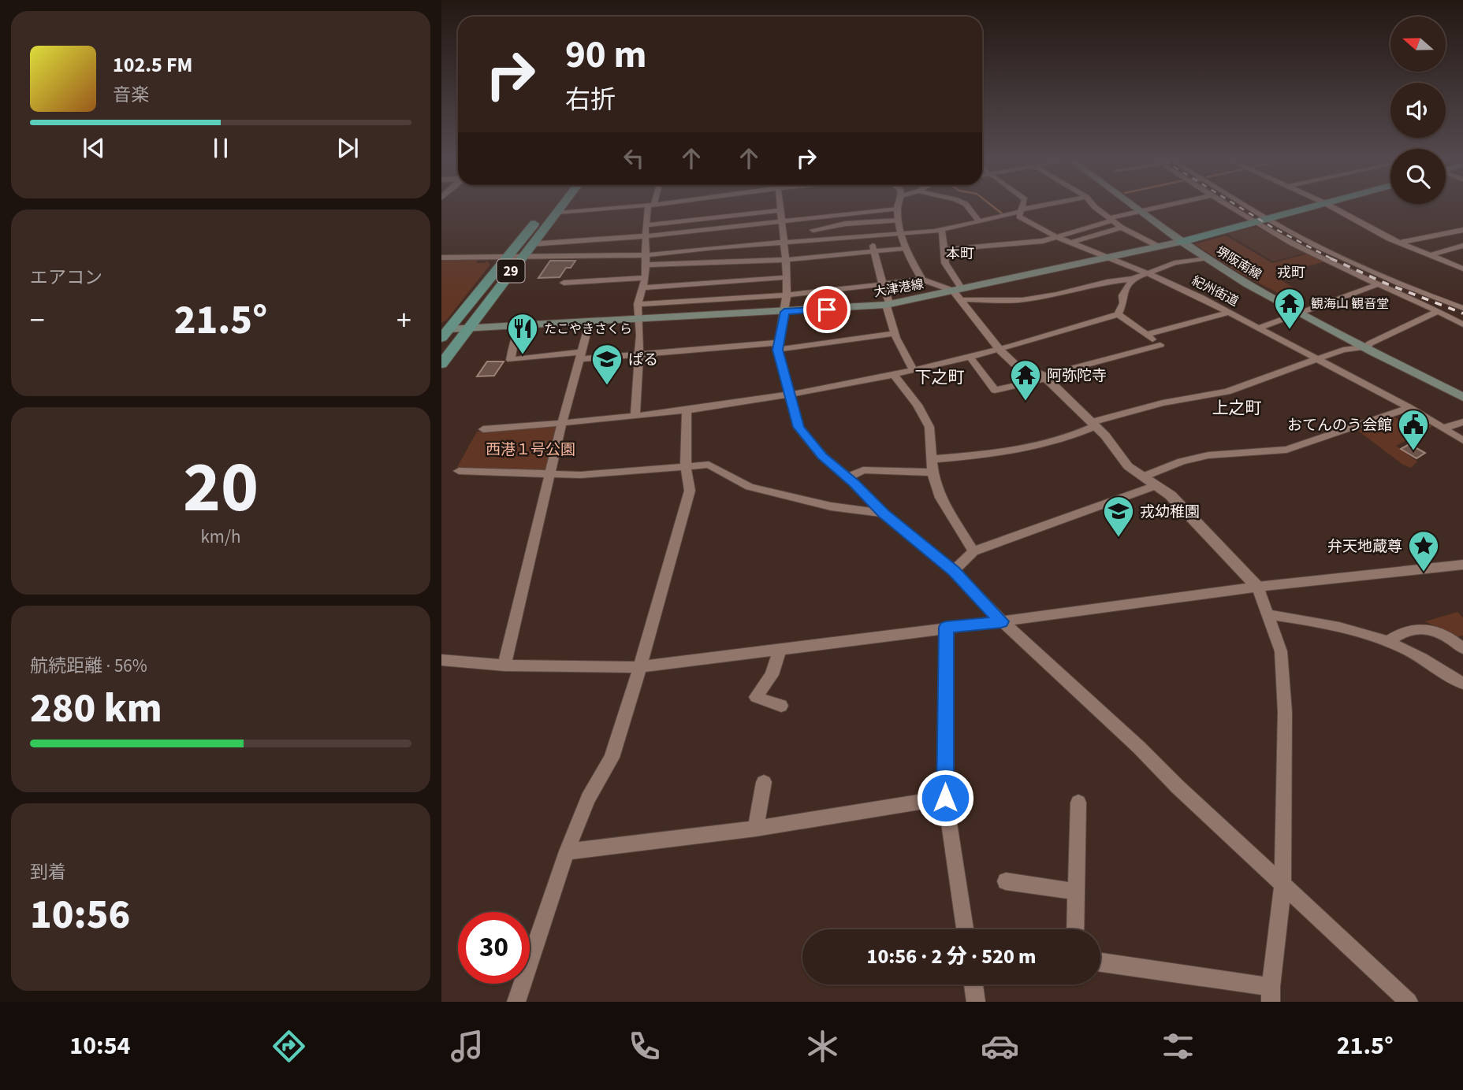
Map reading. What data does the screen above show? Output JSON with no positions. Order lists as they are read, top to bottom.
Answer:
{
  "streets": {
    "main road": ["堺阪南線", "29", "大津港線"],
    "street": ["紀州街道"]
  },
  "crossings": [
    ["堺阪南線", "大津港線"],
    ["29", "大津港線"],
    ["大津港線", "紀州街道"]
  ],
  "districts": [
    "本町",
    "戎町",
    "下之町",
    "上之町"
  ],
  "parks": ["西港１号公園"],
  "places": {
    "temple": ["観海山 観音堂", "阿弥陀寺"],
    "restaurant": ["たこやきさくら"],
    "school or university": ["ぱる", "戎幼稚園"],
    "public building": ["おてんのう会館"],
    "place": ["弁天地蔵尊"]
  },
  "north": "left",
  "page": {
    "turn": ["90 m", "右折"],
    "song": ["102.5 FM", "音楽"],
    "tile": [
      "エアコン",
      ["20", "km/h"],
      ["航続距離 · 56%", "280 km"],
      ["到着", "10:56"]
    ],
    "heat": ["−", "21.5°", "+"],
    "limit": "30",
    "trip": "10:56 · 2 分 · 520 m",
    "tabs": ["10:54", "21.5°"]
  }
}
